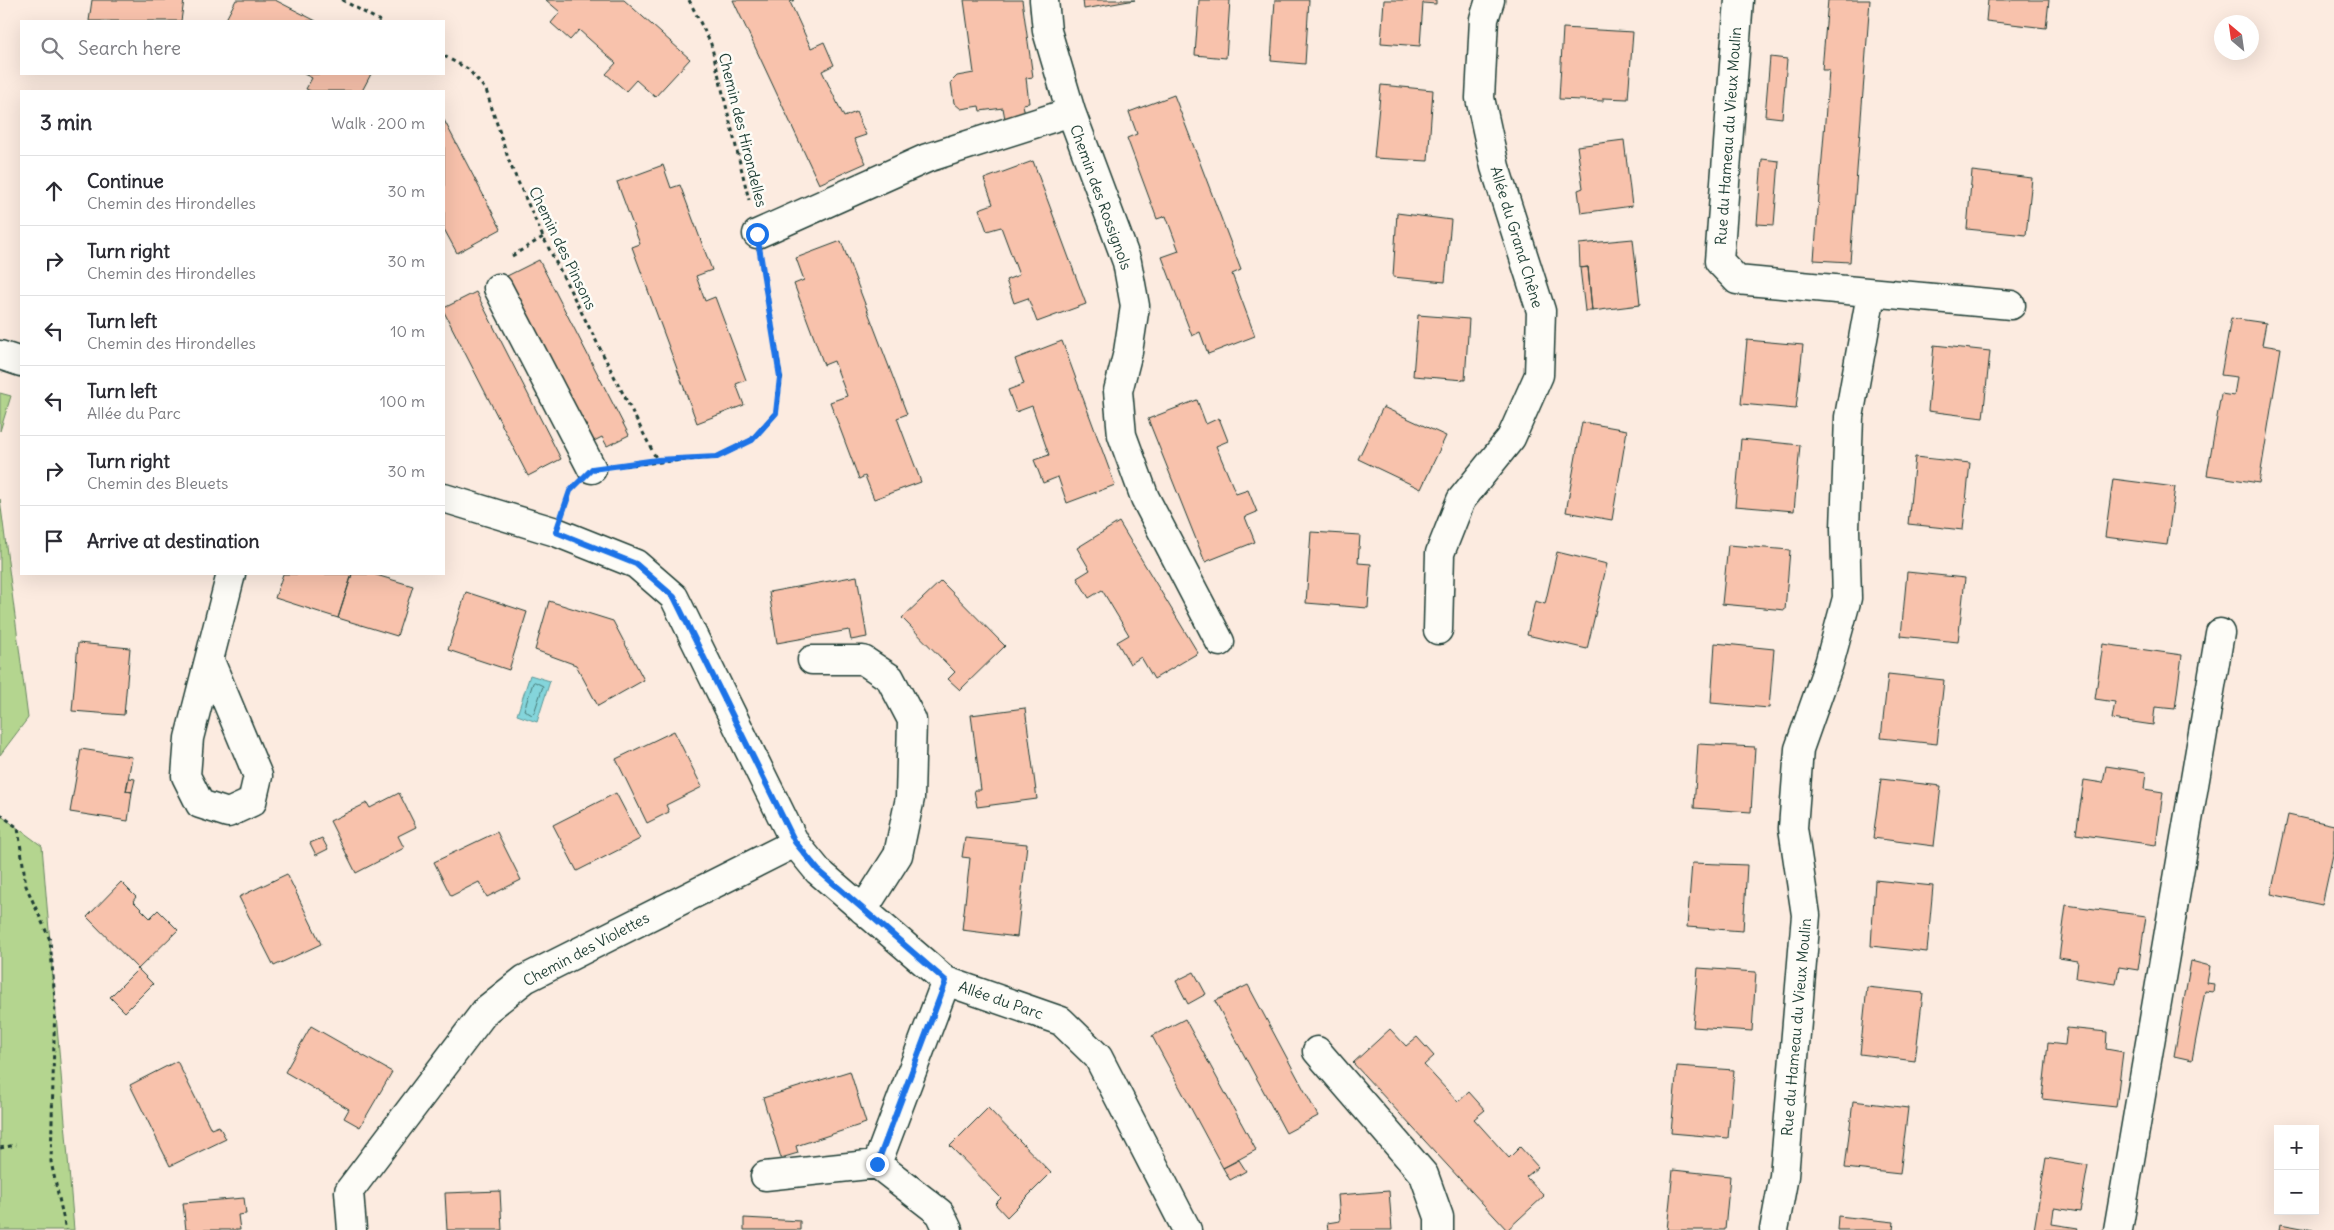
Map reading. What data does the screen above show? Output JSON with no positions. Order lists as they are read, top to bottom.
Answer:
{
  "streets": {
    "street": [
      "Rue du Hameau du Vieux Moulin",
      "Chemin des Rossignols",
      "Allée du Grand Chêne",
      "Chemin des Violettes",
      "Allée du Parc"
    ],
    "path": ["Chemin des Hirondelles", "Chemin des Pinsons"]
  },
  "crossings": [
    ["Chemin des Hirondelles", "Chemin des Pinsons"],
    ["Chemin des Violettes", "Allée du Parc"]
  ],
  "north": "top left",
  "page": {
    "search": "Search here",
    "heading": ["3 min", "Walk · 200 m"],
    "list": [
      ["Continue", "Chemin des Hirondelles", "30 m"],
      ["Turn right", "Chemin des Hirondelles", "30 m"],
      ["Turn left", "Chemin des Hirondelles", "10 m"],
      ["Turn left", "Allée du Parc", "100 m"],
      ["Turn right", "Chemin des Bleuets", "30 m"],
      "Arrive at destination"
    ],
    "map_buttons": ["+", "−"]
  }
}
